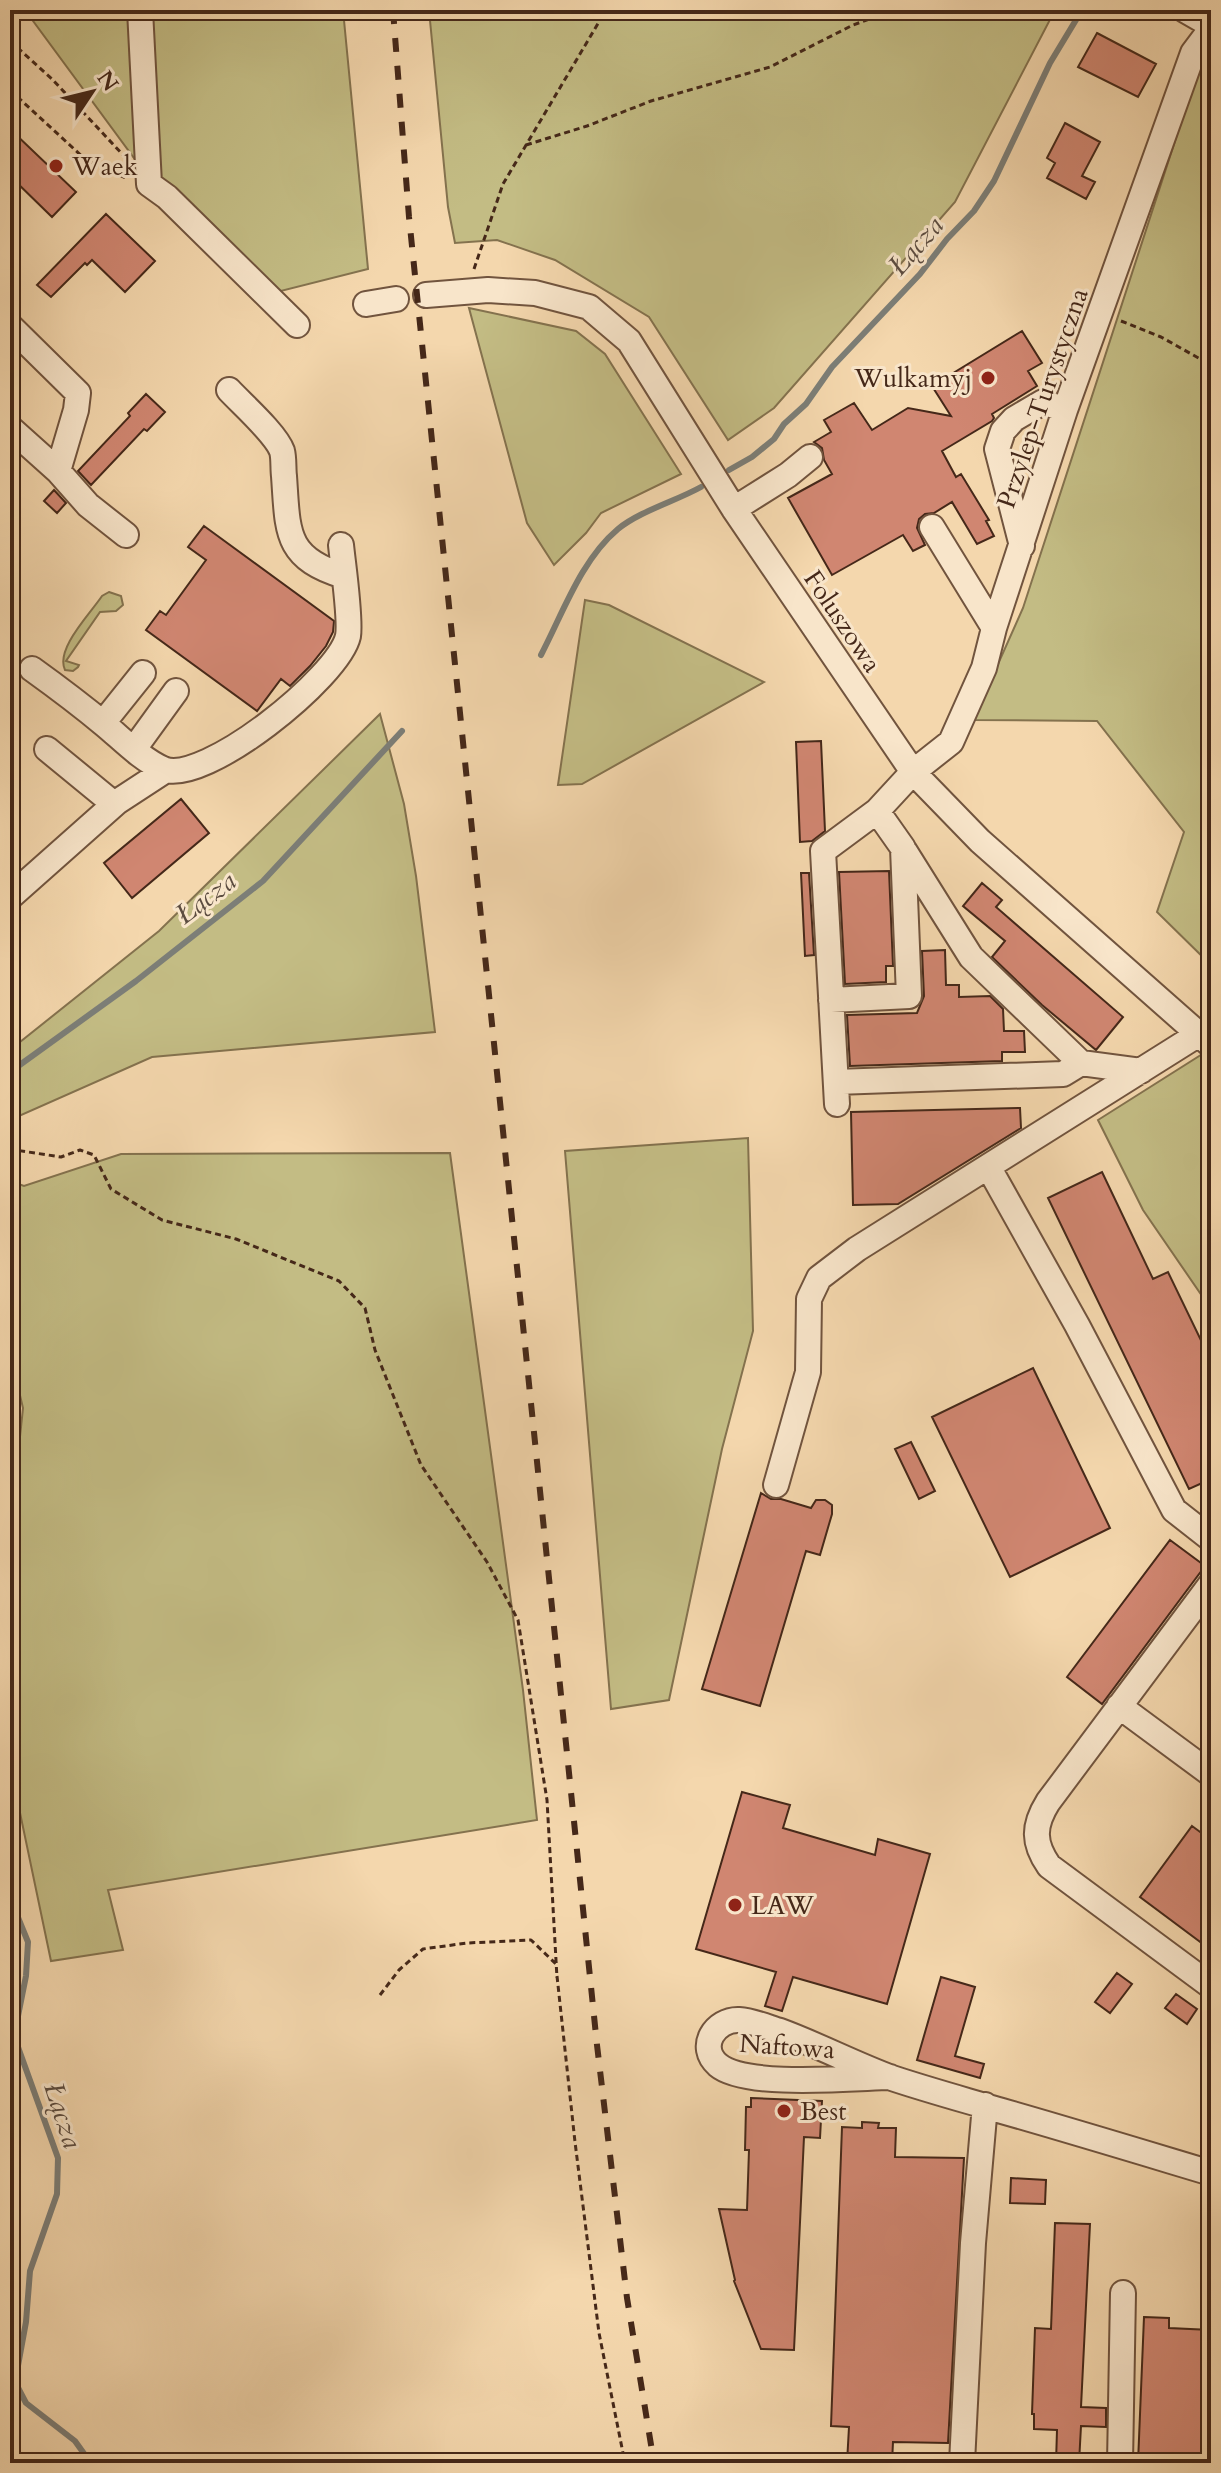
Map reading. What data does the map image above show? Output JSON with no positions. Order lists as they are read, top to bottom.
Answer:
{
  "streets": {
    "street": ["Przylep-Turystyczna", "Foluszowa", "Naftowa"]
  },
  "crossings": [
    ["Przylep-Turystyczna", "Foluszowa"]
  ],
  "water": ["Łącza"],
  "places": [
    "Waek",
    "Wulkamyj",
    "LAW",
    "Best"
  ],
  "north": "top right"
}
